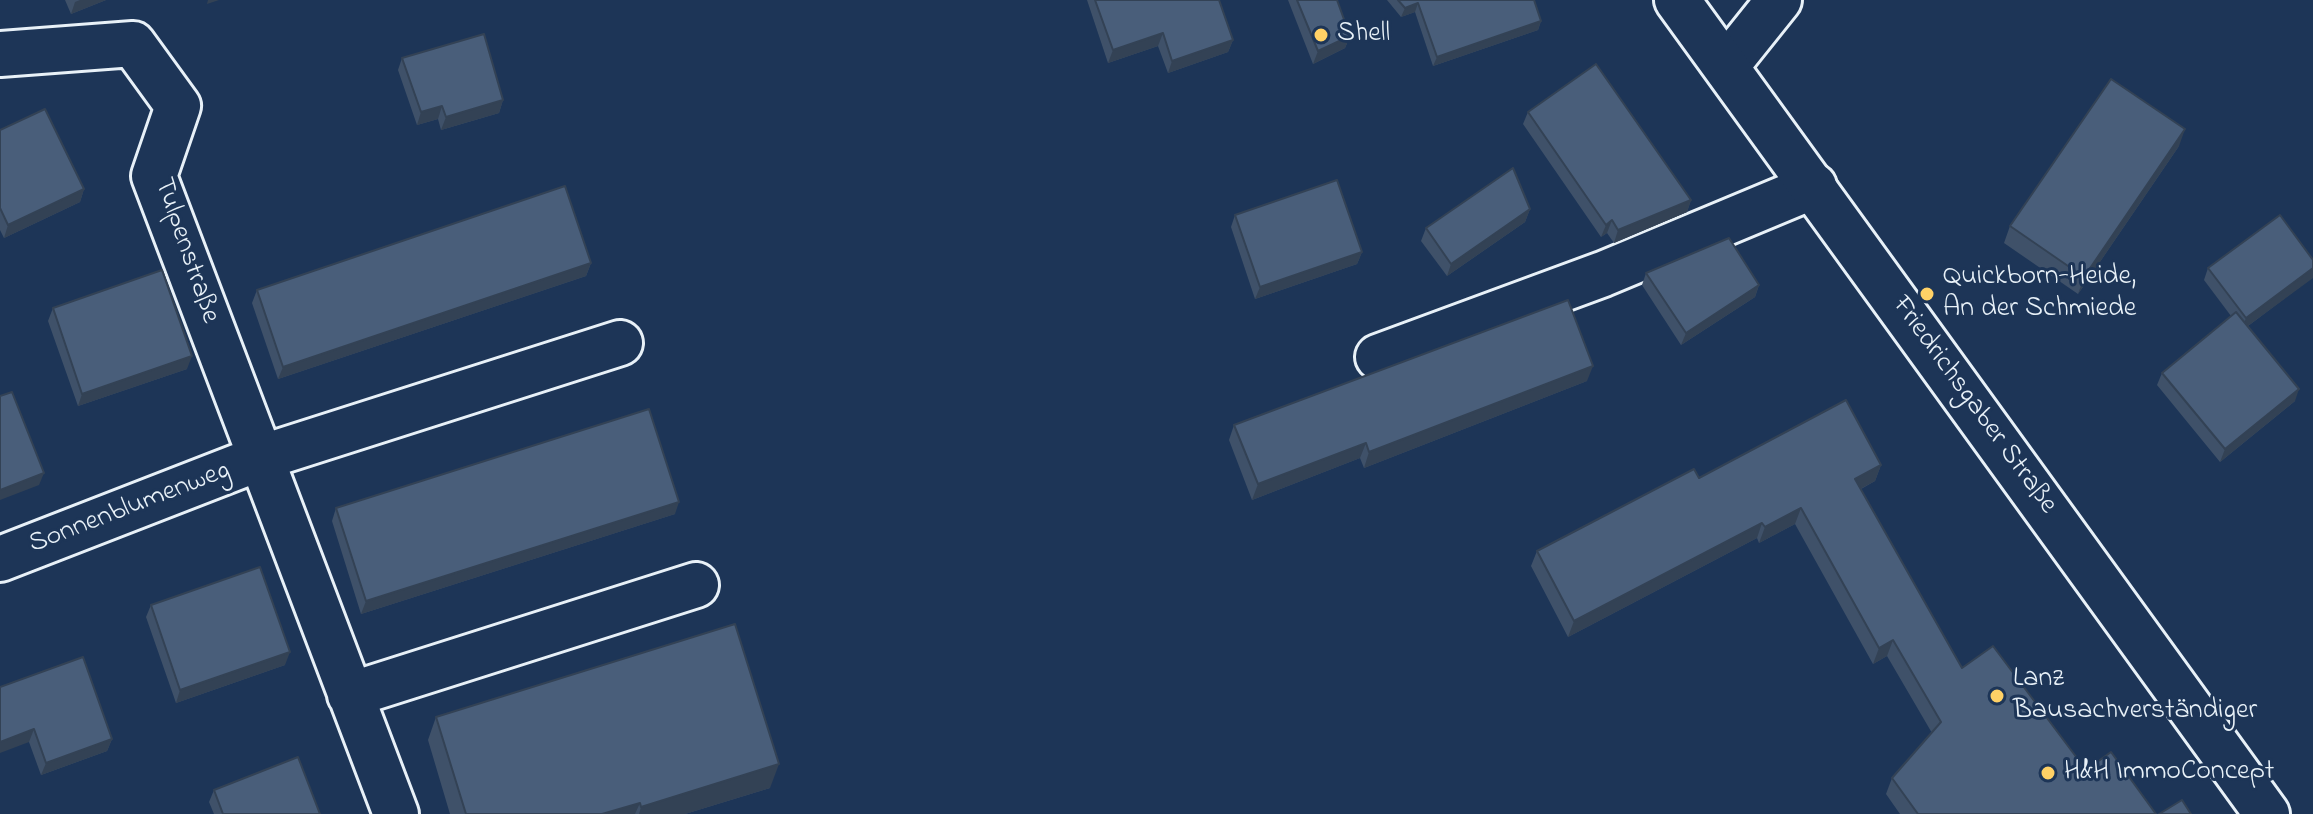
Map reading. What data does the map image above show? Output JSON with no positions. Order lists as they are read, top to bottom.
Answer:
{
  "streets": {
    "street": ["Tulpenstraße", "Friedrichsgaber Straße", "Sonnenblumenweg"]
  },
  "crossings": [
    ["Tulpenstraße", "Sonnenblumenweg"]
  ],
  "places": [
    "Shell",
    "Quickborn-Heide, An der Schmiede",
    "Lanz Bausachverständiger",
    "H&H ImmoConcept"
  ]
}
